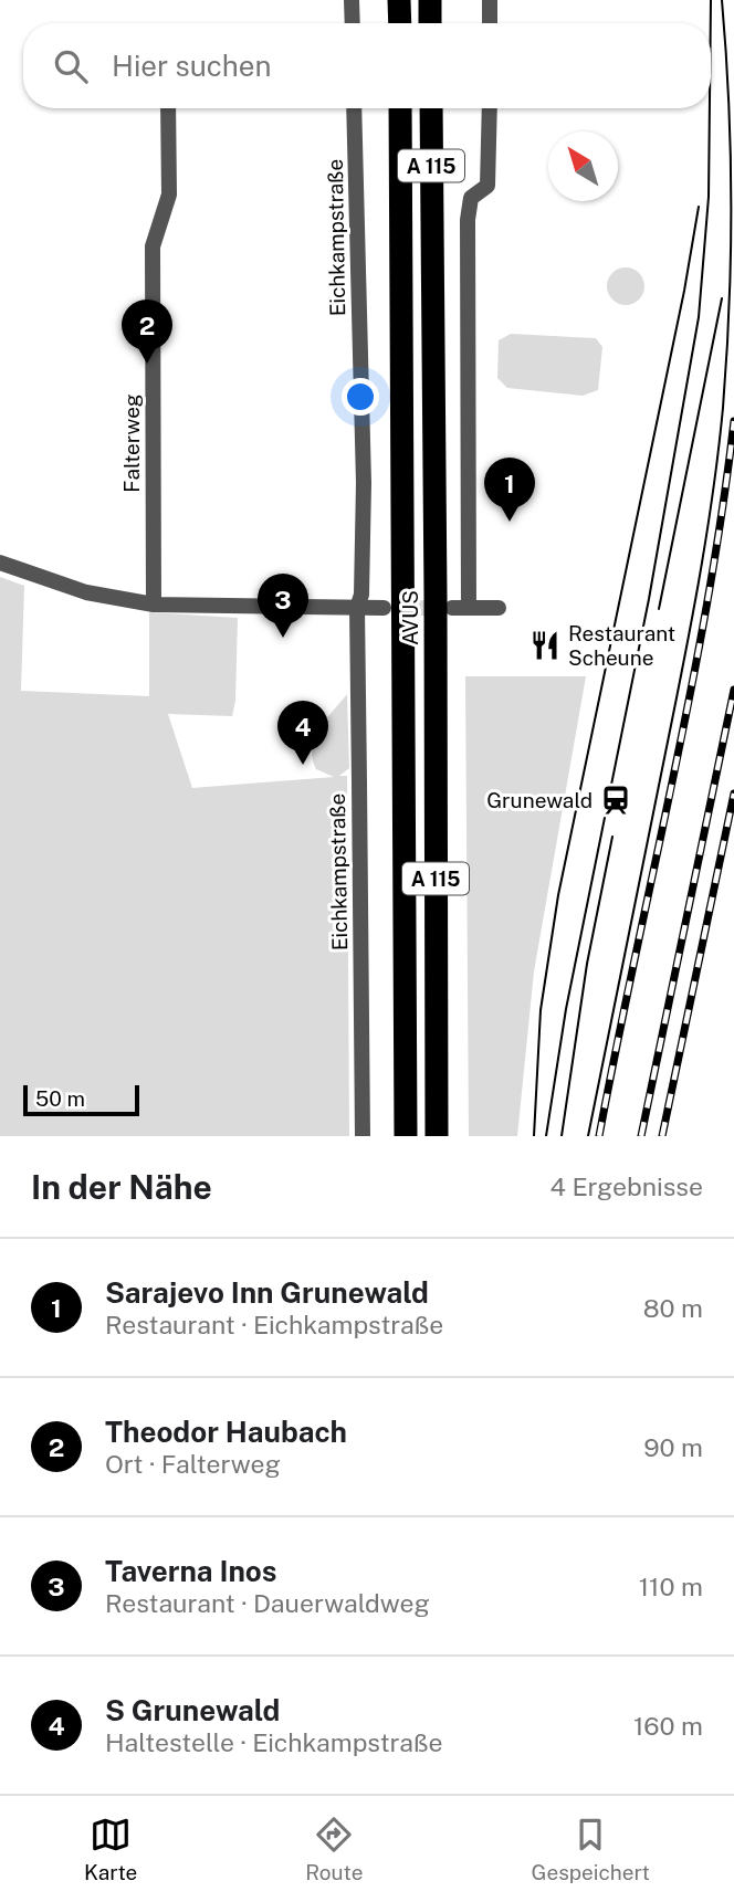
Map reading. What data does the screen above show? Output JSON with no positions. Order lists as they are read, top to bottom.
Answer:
{
  "streets": {
    "highway": ["A 115", "AVUS"],
    "street": ["Eichkampstraße", "Falterweg"]
  },
  "places": {
    "restaurant": ["Restaurant Scheune"],
    "station": ["Grunewald"]
  },
  "scale_bar": "50 m",
  "north": "top left",
  "page": {
    "search": "Hier suchen",
    "pins": [
      "2",
      "1",
      "3",
      "4"
    ],
    "scale": "50 m",
    "heading": ["In der Nähe", "4 Ergebnisse"],
    "list": [
      {
        "mark": "1",
        "name": "Sarajevo Inn Grunewald",
        "note": "Restaurant · Eichkampstraße",
        "value": "80 m"
      },
      {
        "mark": "2",
        "name": "Theodor Haubach",
        "note": "Ort · Falterweg",
        "value": "90 m"
      },
      {
        "mark": "3",
        "name": "Taverna Inos",
        "note": "Restaurant · Dauerwaldweg",
        "value": "110 m"
      },
      {
        "mark": "4",
        "name": "S Grunewald",
        "note": "Haltestelle · Eichkampstraße",
        "value": "160 m"
      }
    ],
    "nav": ["Karte", "Route", "Gespeichert"]
  }
}
